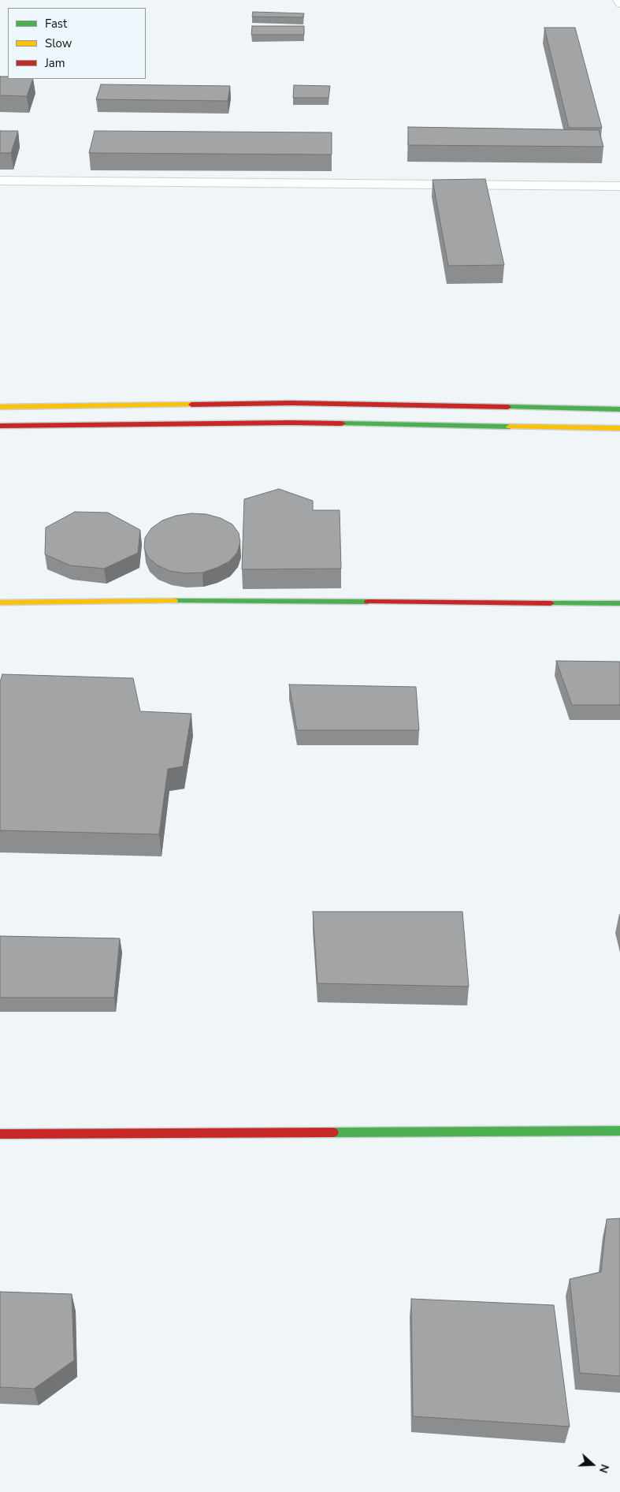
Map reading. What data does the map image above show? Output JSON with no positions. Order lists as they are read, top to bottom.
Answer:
{
  "legend": ["Fast", "Slow", "Jam"],
  "north": "right"
}
